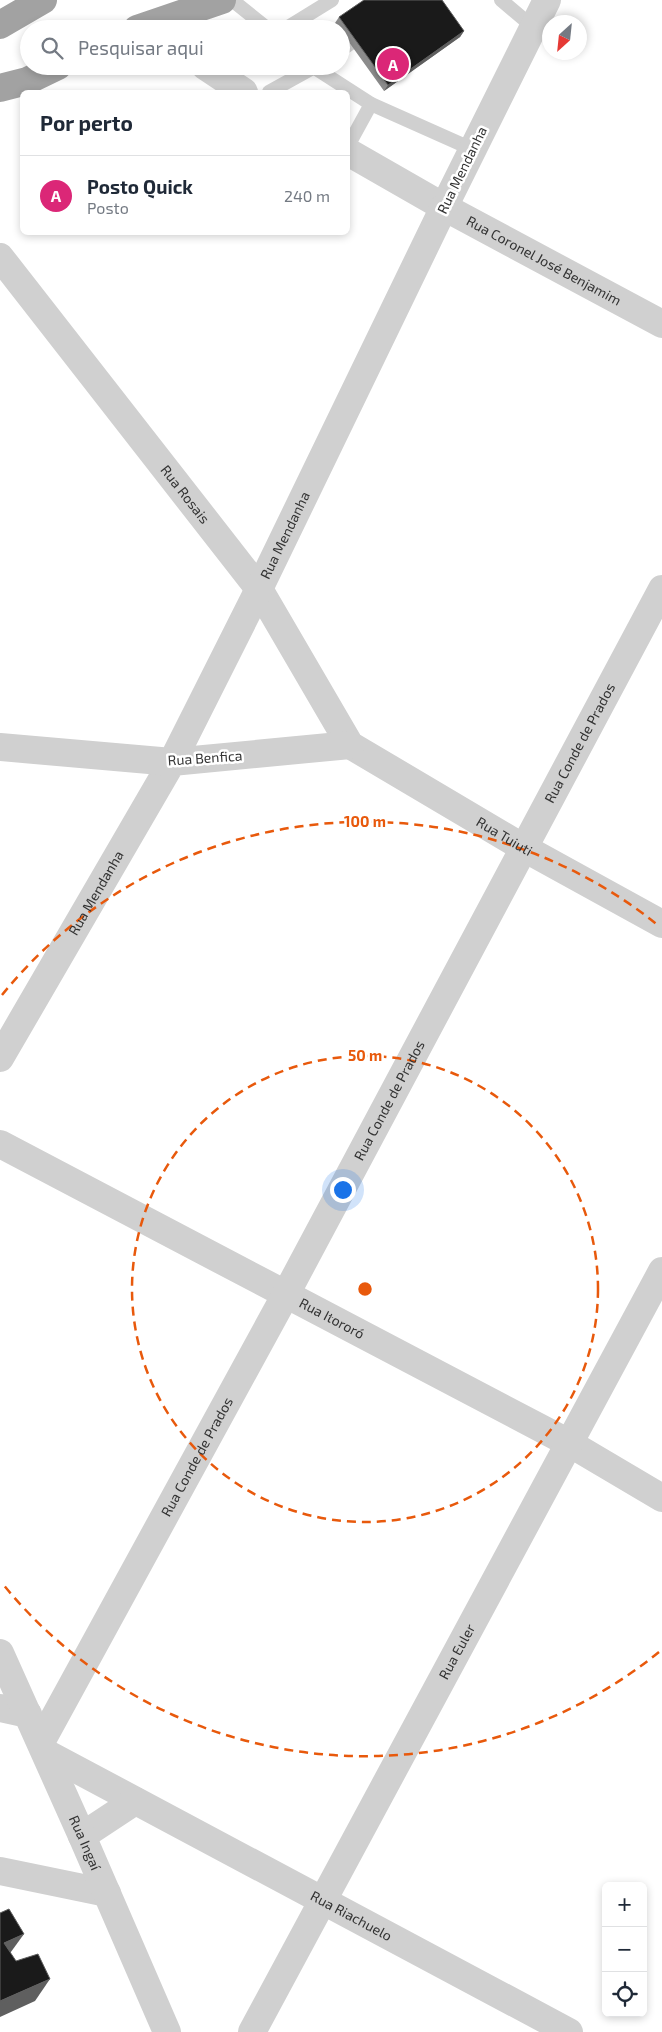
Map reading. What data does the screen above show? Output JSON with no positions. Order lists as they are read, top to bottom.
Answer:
{
  "streets": {
    "street": [
      "Rua Mendanha",
      "Rua Coronel José Benjamim",
      "Rua Rosais",
      "Rua Conde de Prados",
      "Rua Benfica",
      "Rua Tuiuti",
      "Rua Itororó",
      "Rua Euler",
      "Rua Ingaí",
      "Rua Riachuelo"
    ]
  },
  "crossings": [
    ["Rua Mendanha", "Rua Coronel José Benjamim"],
    ["Rua Mendanha", "Rua Rosais"],
    ["Rua Mendanha", "Rua Benfica"],
    ["Rua Rosais", "Rua Benfica"],
    ["Rua Rosais", "Rua Tuiuti"],
    ["Rua Conde de Prados", "Rua Tuiuti"],
    ["Rua Conde de Prados", "Rua Itororó"],
    ["Rua Conde de Prados", "Rua Ingaí"],
    ["Rua Conde de Prados", "Rua Riachuelo"],
    ["Rua Benfica", "Rua Tuiuti"],
    ["Rua Itororó", "Rua Euler"],
    ["Rua Euler", "Rua Riachuelo"],
    ["Rua Ingaí", "Rua Riachuelo"]
  ],
  "north": "bottom left",
  "page": {
    "search": "Pesquisar aqui",
    "pins": "A",
    "heading": "Por perto",
    "list": [
      {
        "mark": "A",
        "name": "Posto Quick",
        "note": "Posto",
        "value": "240 m"
      }
    ],
    "map_buttons": ["+", "−"]
  },
  "rings": ["100 m", "50 m"]
}
